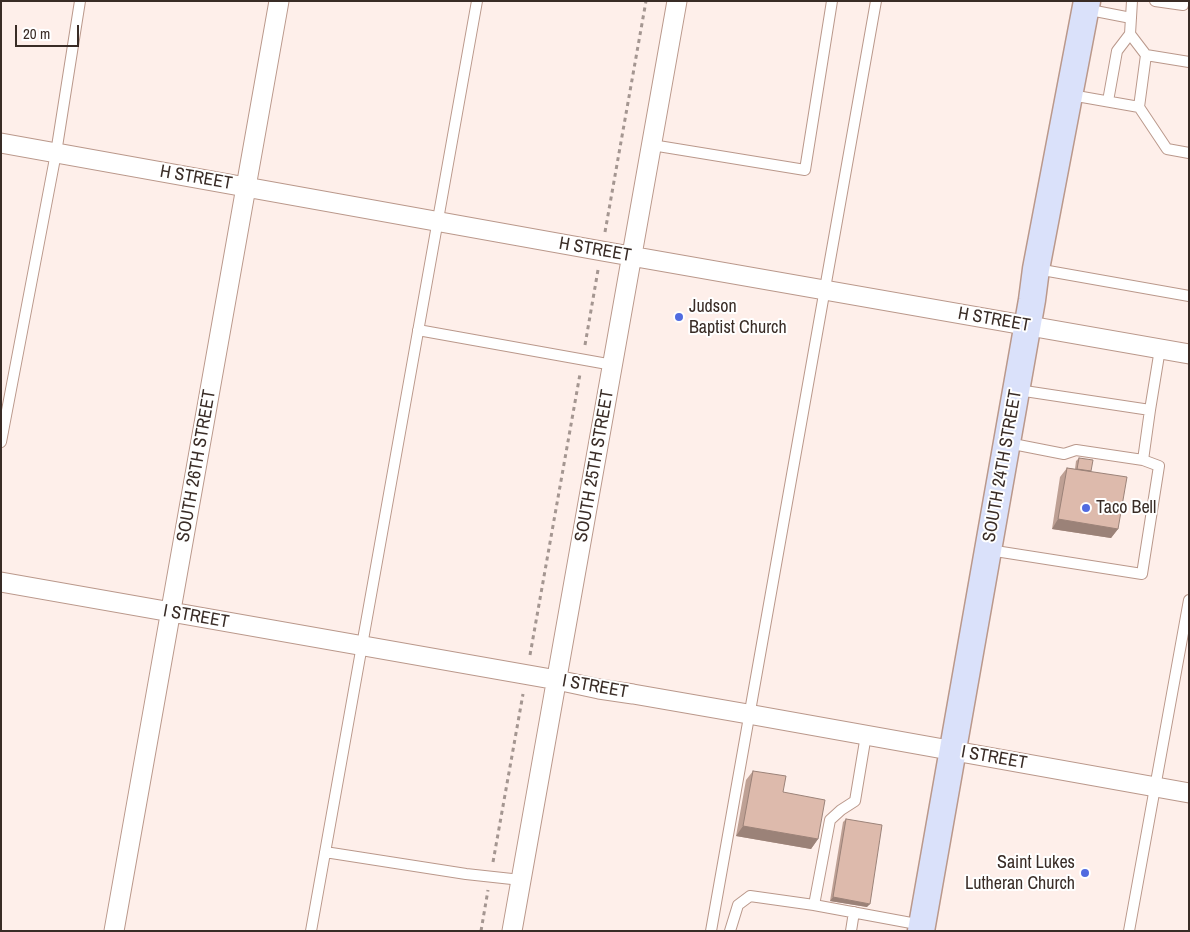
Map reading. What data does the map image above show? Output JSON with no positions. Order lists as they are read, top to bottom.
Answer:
{
  "streets": {
    "main road": ["SOUTH 24TH STREET"],
    "street": [
      "H STREET",
      "SOUTH 26TH STREET",
      "SOUTH 25TH STREET",
      "I STREET"
    ]
  },
  "crossings": [
    ["H STREET", "SOUTH 26TH STREET"],
    ["H STREET", "SOUTH 25TH STREET"],
    ["H STREET", "SOUTH 24TH STREET"],
    ["SOUTH 26TH STREET", "I STREET"],
    ["SOUTH 25TH STREET", "I STREET"],
    ["SOUTH 24TH STREET", "I STREET"]
  ],
  "places": ["Judson Baptist Church", "Taco Bell", "Saint Lukes Lutheran Church"],
  "scale_bar": "20 m"
}
